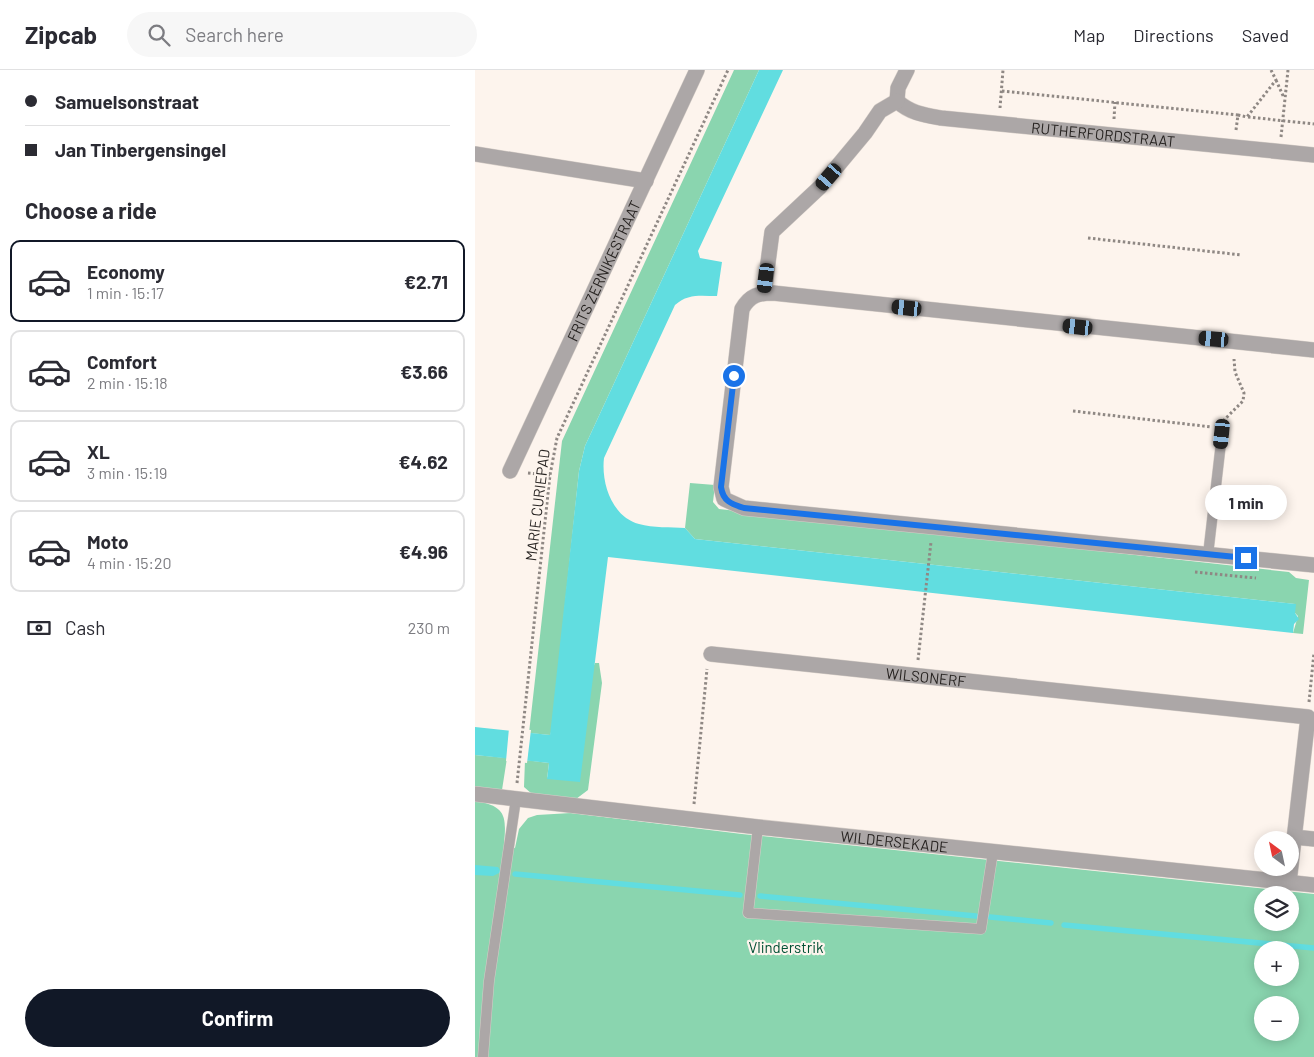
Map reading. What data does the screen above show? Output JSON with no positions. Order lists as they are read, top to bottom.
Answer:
{
  "streets": {
    "street": [
      "RUTHERFORDSTRAAT",
      "FRITS ZERNIKESTRAAT",
      "WILSONERF",
      "WILDERSEKADE"
    ],
    "path": ["MARIE CURIEPAD"]
  },
  "parks": ["Vlinderstrik"],
  "north": "top left",
  "page": {
    "header": "Zipcab",
    "search": "Search here",
    "nav": ["Map", "Directions", "Saved"],
    "banner": ["Samuelsonstraat", "Jan Tinbergensingel"],
    "heading": "Choose a ride",
    "list": [
      {
        "name": "Economy",
        "note": "1 min · 15:17",
        "value": "€2.71"
      },
      {
        "name": "Comfort",
        "note": "2 min · 15:18",
        "value": "€3.66"
      },
      {
        "name": "XL",
        "note": "3 min · 15:19",
        "value": "€4.62"
      },
      {
        "name": "Moto",
        "note": "4 min · 15:20",
        "value": "€4.96"
      }
    ],
    "bubble": "1 min",
    "pay": ["Cash", "230 m"],
    "map_buttons": ["+", "−"],
    "buttons": "Confirm"
  }
}
